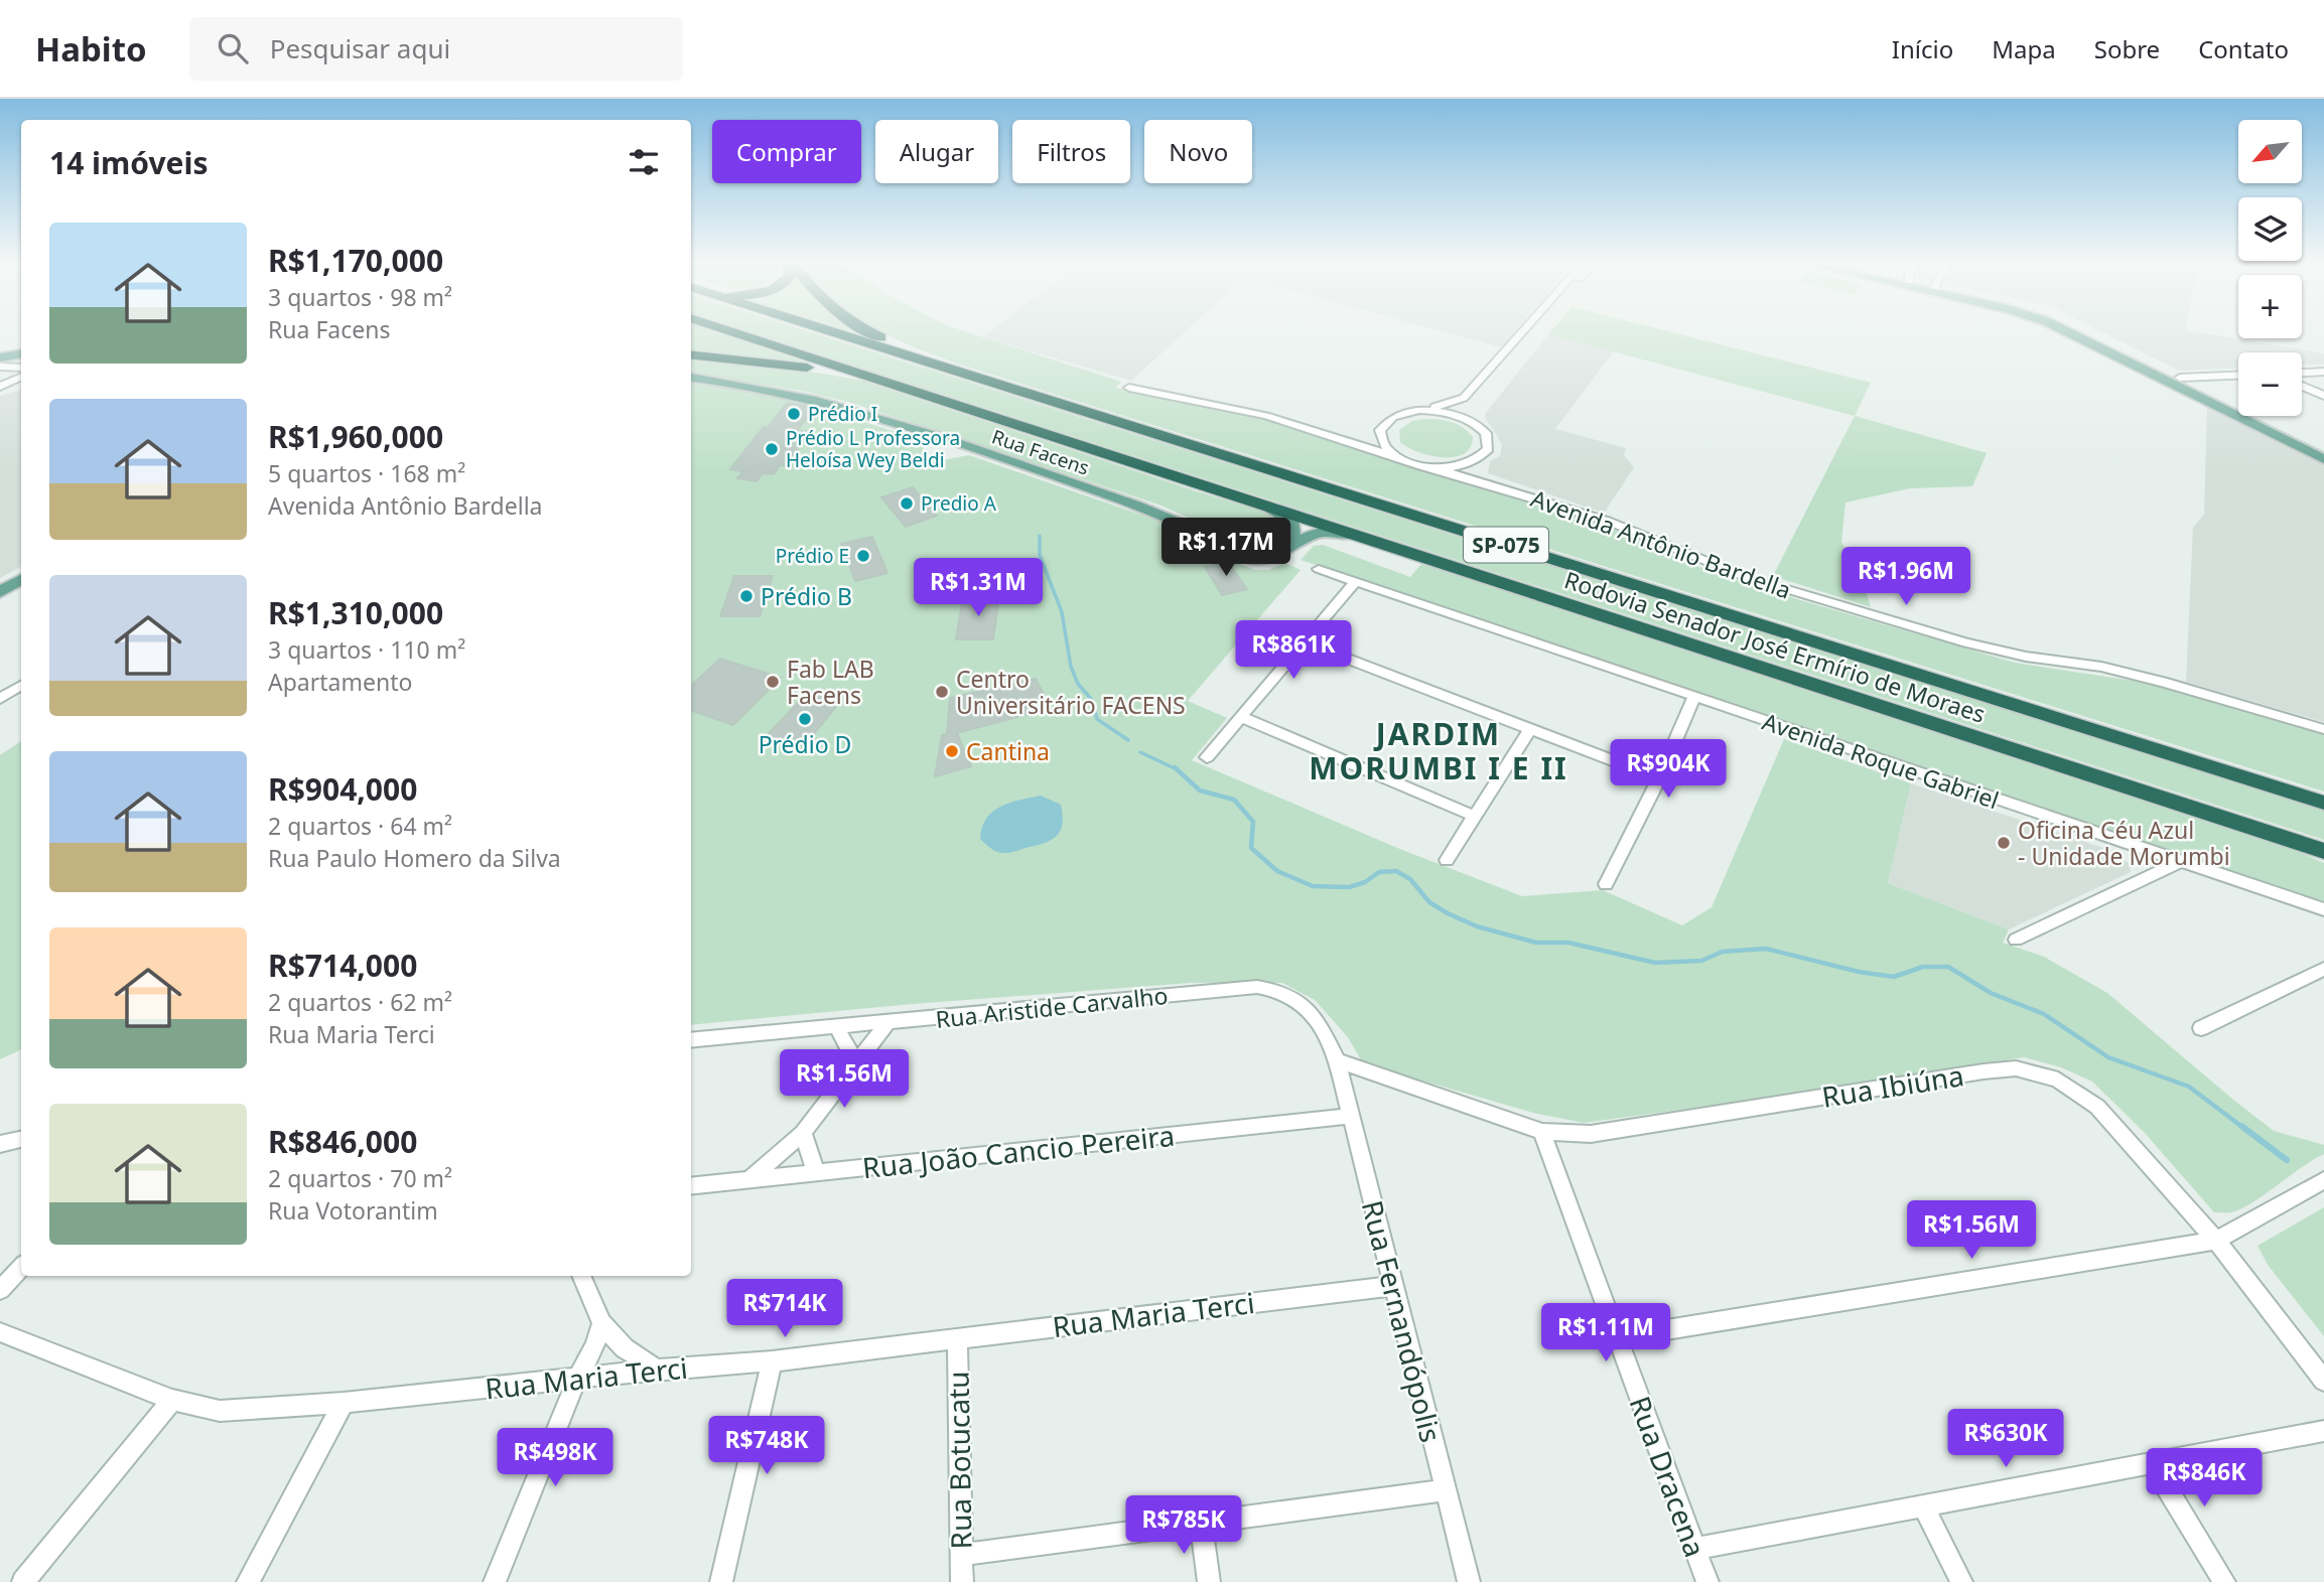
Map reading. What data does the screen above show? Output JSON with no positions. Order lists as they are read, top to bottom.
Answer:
{
  "streets": {
    "highway": ["SP-075", "Rodovia Senador José Ermírio de Moraes"],
    "main road": ["Rua Facens"],
    "street": [
      "Avenida Antônio Bardella",
      "Avenida Roque Gabriel",
      "Rua Aristide Carvalho",
      "Rua Ibiúna",
      "Rua João Cancio Pereira",
      "Rua Maria Terci",
      "Rua Fernandópolis",
      "Rua Botucatu",
      "Rua Dracena"
    ]
  },
  "crossings": [
    ["Rua Facens", "Rodovia Senador José Ermírio de Moraes"],
    ["Rua Aristide Carvalho", "Rua Ibiúna"],
    ["Rua Aristide Carvalho", "Rua Fernandópolis"],
    ["Rua Ibiúna", "Rua Fernandópolis"],
    ["Rua Ibiúna", "Rua Dracena"],
    ["Rua João Cancio Pereira", "Rua Fernandópolis"],
    ["Rua Maria Terci", "Rua Fernandópolis"],
    ["Rua Maria Terci", "Rua Botucatu"]
  ],
  "districts": ["JARDIM MORUMBI I E II"],
  "places": [
    "Prédio I",
    "Prédio L Professora Heloísa Wey Beldi",
    "Predio A",
    "Prédio E",
    "Prédio B",
    "Fab LAB Facens",
    "Centro Universitário FACENS",
    "Prédio D",
    "Cantina",
    "Oficina Céu Azul - Unidade Morumbi"
  ],
  "north": "bottom left",
  "page": {
    "header": "Habito",
    "search": "Pesquisar aqui",
    "nav": [
      "Início",
      "Mapa",
      "Sobre",
      "Contato"
    ],
    "map_buttons": ["+", "−"],
    "chip": [
      "Comprar",
      "Alugar",
      "Filtros",
      "Novo"
    ],
    "heading": "14 imóveis",
    "list": [
      {
        "name": "R$1,170,000",
        "note": "3 quartos · 98 m² · Rua Facens"
      },
      {
        "name": "R$1,960,000",
        "note": "5 quartos · 168 m² · Avenida Antônio Bardella"
      },
      {
        "name": "R$1,310,000",
        "note": "3 quartos · 110 m² · Apartamento"
      },
      {
        "name": "R$904,000",
        "note": "2 quartos · 64 m² · Rua Paulo Homero da Silva"
      },
      {
        "name": "R$714,000",
        "note": "2 quartos · 62 m² · Rua Maria Terci"
      },
      {
        "name": "R$846,000",
        "note": "2 quartos · 70 m² · Rua Votorantim"
      }
    ],
    "price": [
      "R$1.17M",
      "R$1.96M",
      "R$1.31M",
      "R$861K",
      "R$904K",
      "R$1.56M",
      "R$1.56M",
      "R$714K",
      "R$1.11M",
      "R$630K",
      "R$748K",
      "R$498K",
      "R$846K",
      "R$785K"
    ]
  }
}
